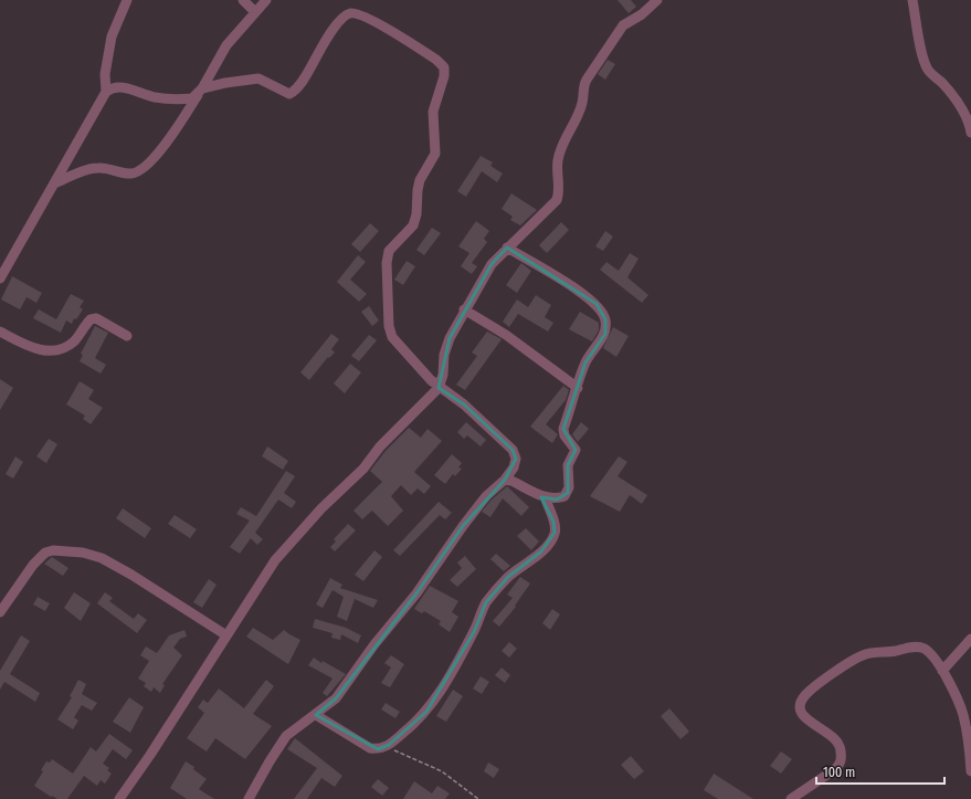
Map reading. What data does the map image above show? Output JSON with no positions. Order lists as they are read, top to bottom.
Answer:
{
  "scale_bar": "100 m"
}
